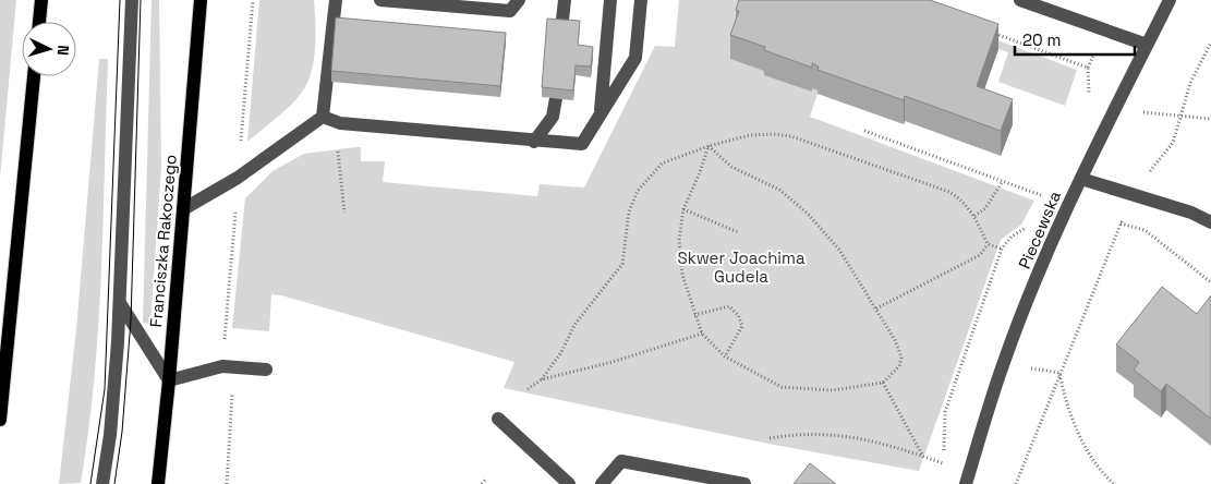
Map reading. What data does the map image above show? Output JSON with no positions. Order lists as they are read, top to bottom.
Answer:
{
  "streets": {
    "main road": ["Franciszka Rakoczego"],
    "street": ["Piecewska"]
  },
  "parks": ["Skwer Joachima Gudela"],
  "scale_bar": "20 m",
  "north": "right"
}
